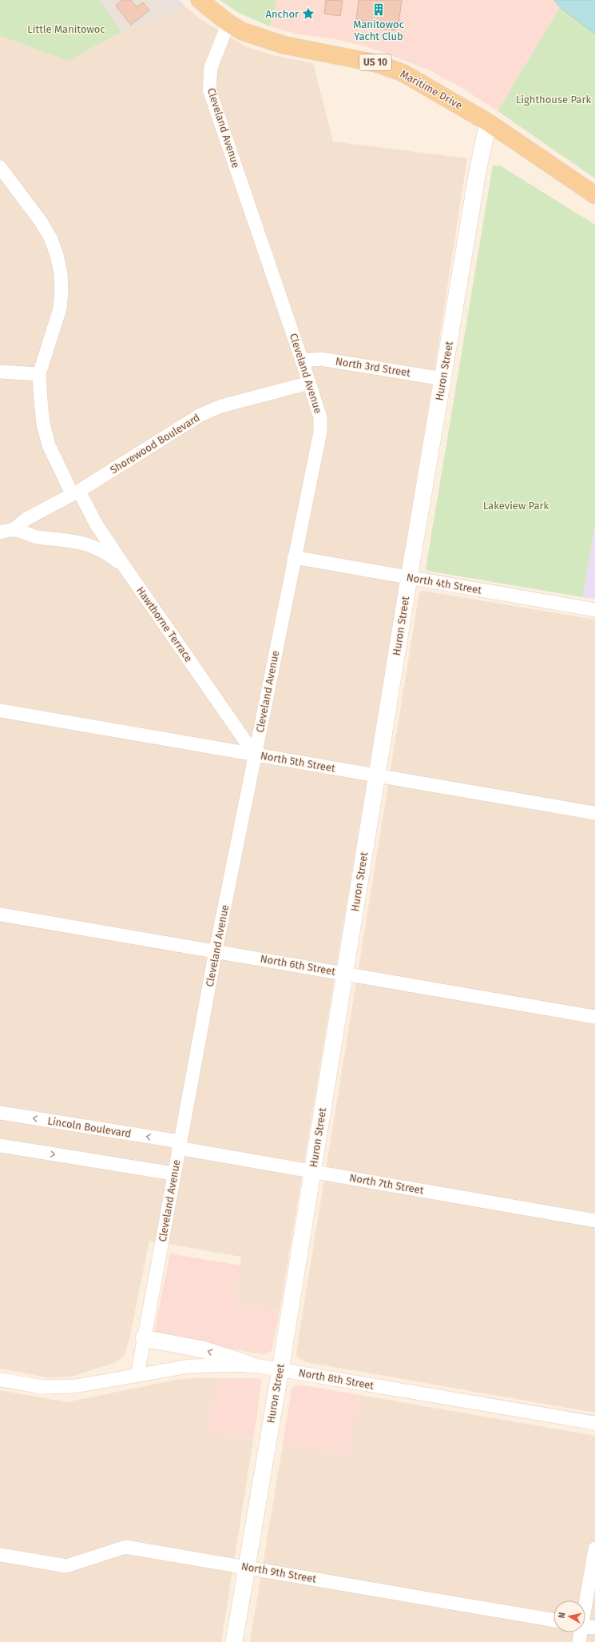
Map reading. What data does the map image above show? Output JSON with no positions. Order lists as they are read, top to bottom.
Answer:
{
  "streets": {
    "main road": ["US 10", "Maritime Drive"],
    "street": [
      "Cleveland Avenue",
      "North 3rd Street",
      "Huron Street",
      "Shorewood Boulevard",
      "North 4th Street",
      "Hawthorne Terrace",
      "North 5th Street",
      "North 6th Street",
      "Lincoln Boulevard",
      "North 7th Street",
      "North 8th Street",
      "North 9th Street"
    ]
  },
  "crossings": [
    ["Maritime Drive", "Cleveland Avenue"],
    ["Maritime Drive", "Huron Street"],
    ["Cleveland Avenue", "North 3rd Street"],
    ["Cleveland Avenue", "Shorewood Boulevard"],
    ["Cleveland Avenue", "North 4th Street"],
    ["Cleveland Avenue", "Hawthorne Terrace"],
    ["Cleveland Avenue", "North 5th Street"],
    ["Cleveland Avenue", "North 6th Street"],
    ["Cleveland Avenue", "Lincoln Boulevard"],
    ["Cleveland Avenue", "North 7th Street"],
    ["Cleveland Avenue", "North 8th Street"],
    ["North 3rd Street", "Huron Street"],
    ["Huron Street", "North 4th Street"],
    ["Huron Street", "North 5th Street"],
    ["Huron Street", "North 6th Street"],
    ["Huron Street", "North 7th Street"],
    ["Huron Street", "North 8th Street"],
    ["Huron Street", "North 9th Street"],
    ["Shorewood Boulevard", "Hawthorne Terrace"],
    ["Hawthorne Terrace", "North 5th Street"],
    ["Lincoln Boulevard", "North 7th Street"]
  ],
  "parks": ["Little Manitowoc", "Lighthouse Park", "Lakeview Park"],
  "places": {
    "building": ["Manitowoc Yacht Club"],
    "place": ["Anchor"]
  },
  "north": "left"
}
